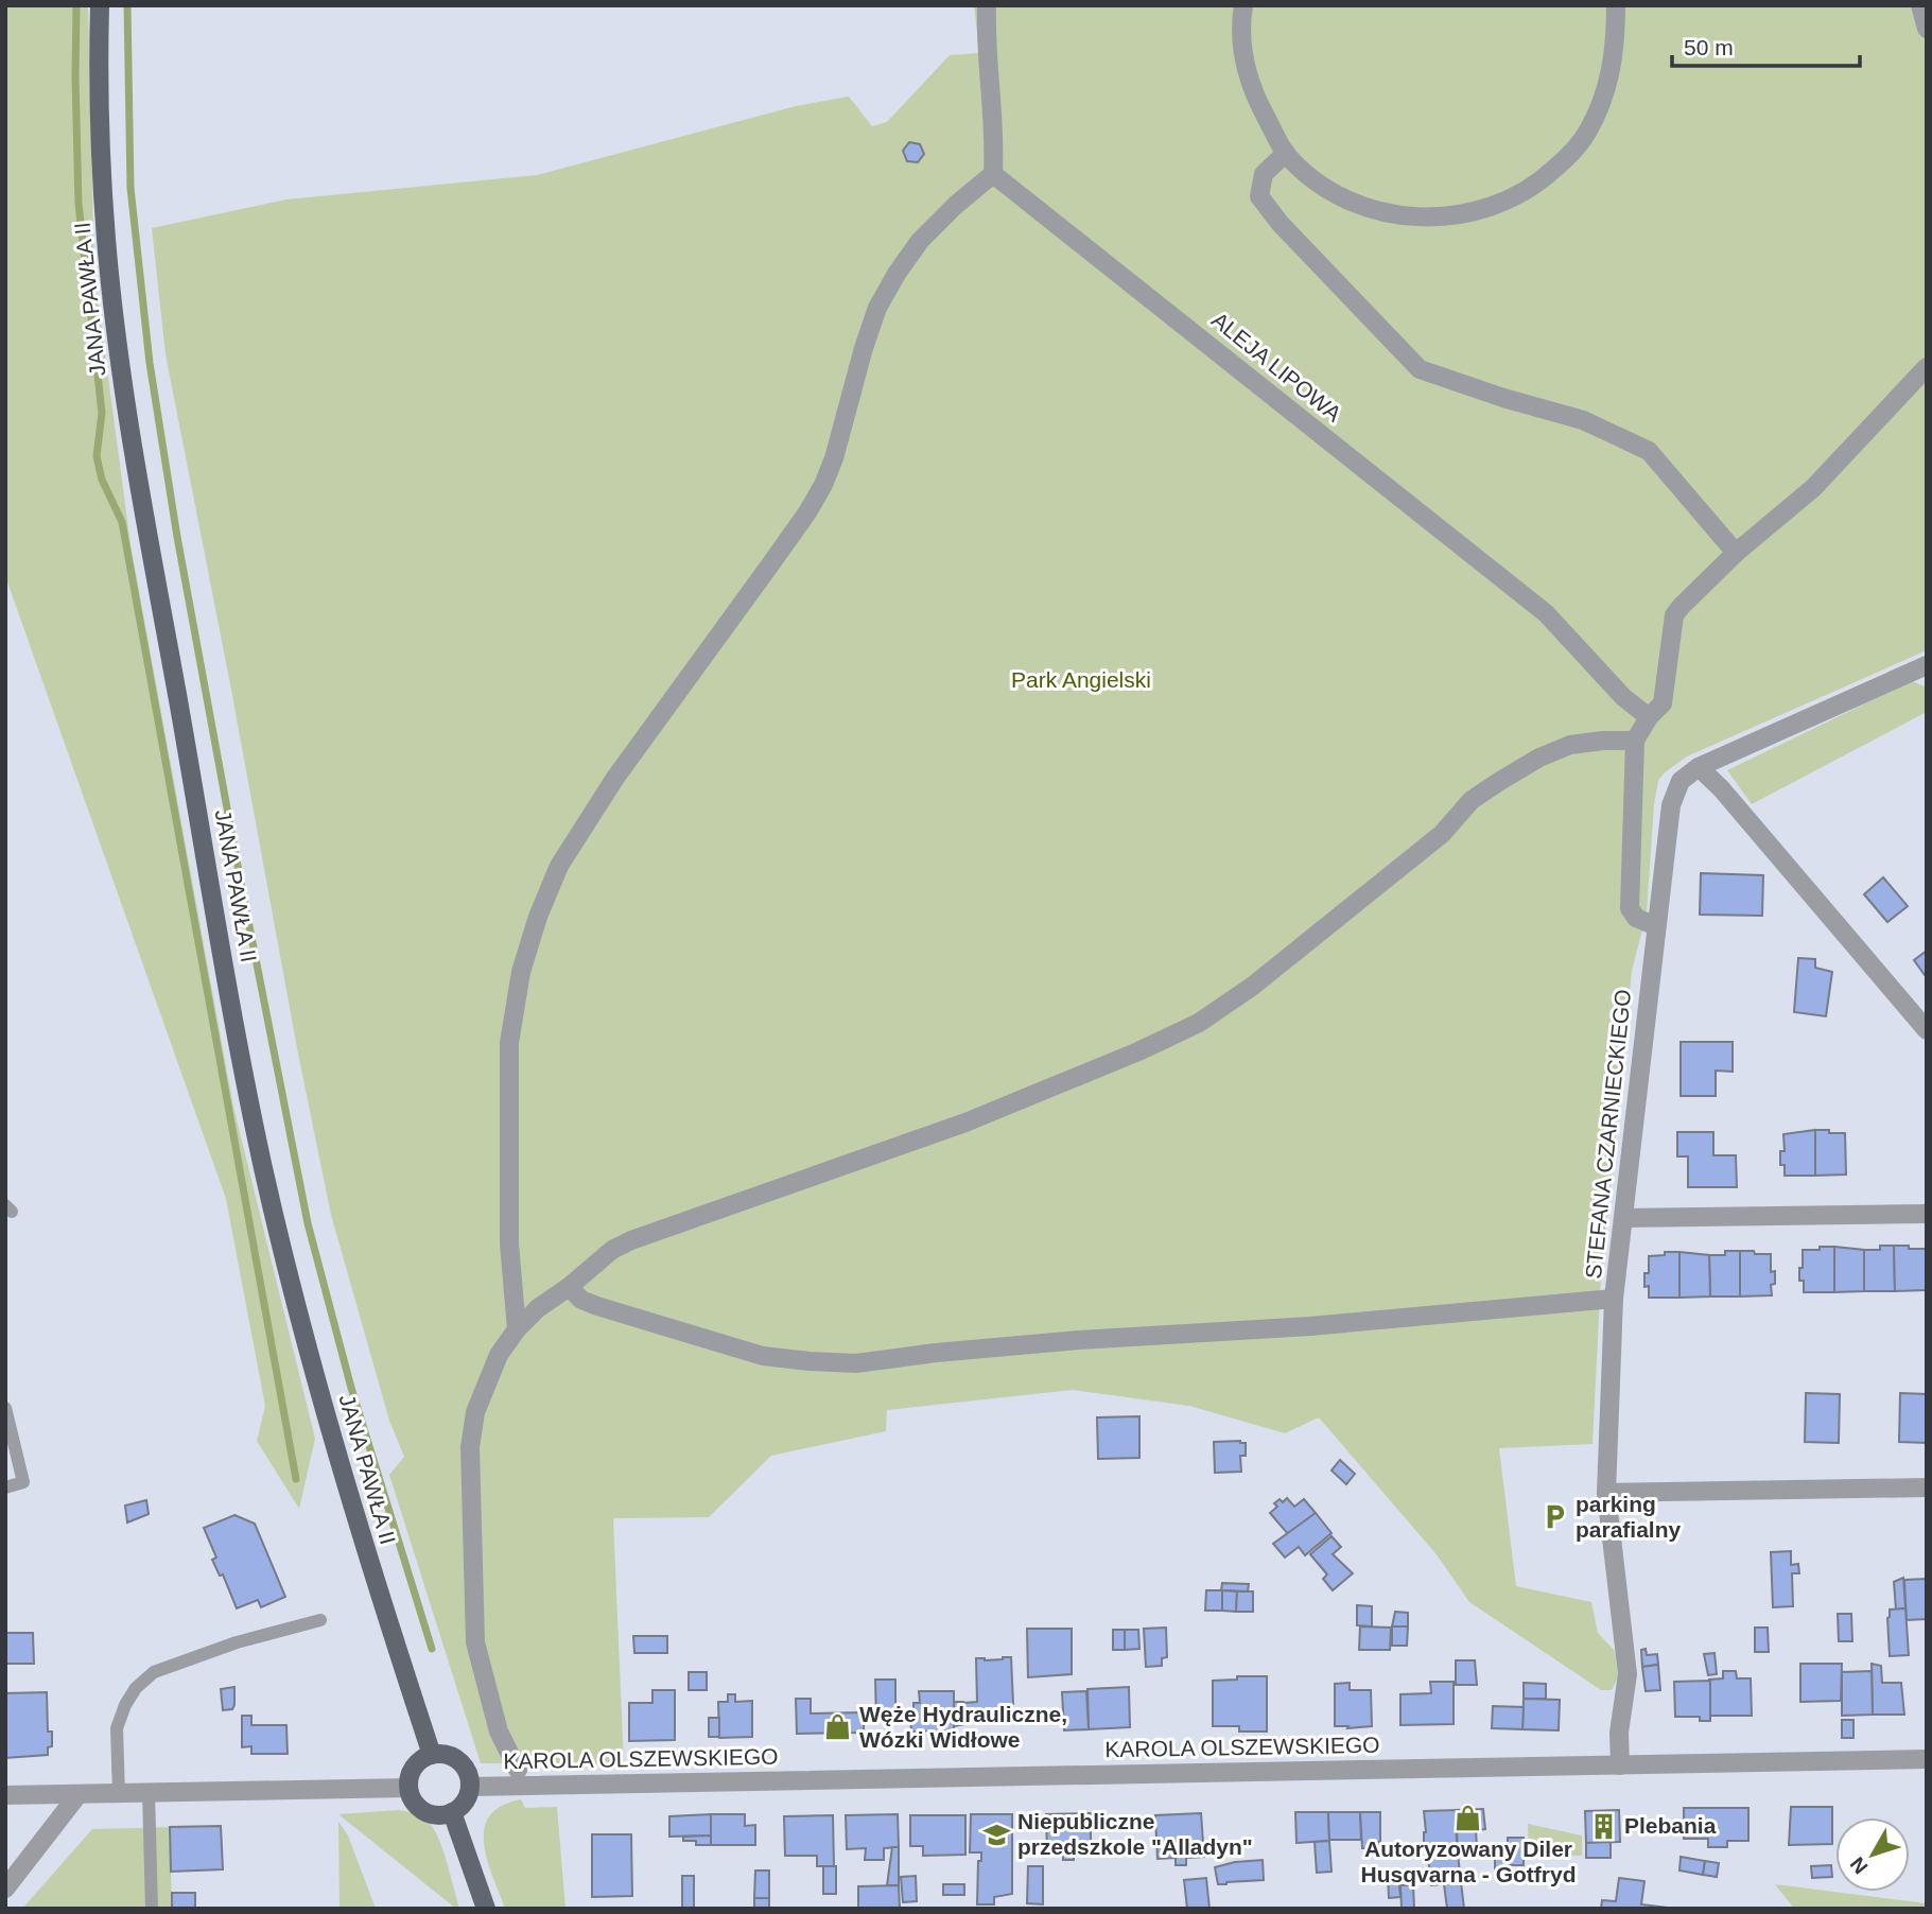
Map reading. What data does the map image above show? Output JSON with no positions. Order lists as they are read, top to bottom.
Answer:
{
  "streets": {
    "main road": ["JANA PAWŁA II"],
    "street": ["ALEJA LIPOWA", "STEFANA CZARNIECKIEGO", "KAROLA OLSZEWSKIEGO"]
  },
  "crossings": [
    ["JANA PAWŁA II", "KAROLA OLSZEWSKIEGO"],
    ["STEFANA CZARNIECKIEGO", "KAROLA OLSZEWSKIEGO"]
  ],
  "parks": ["Park Angielski"],
  "places": {
    "parking": ["parking parafialny"],
    "shop": ["Węże Hydrauliczne, Wózki Widłowe", "Autoryzowany Diler Husqvarna - Gotfryd"],
    "building": ["Plebania"],
    "school or university": ["Niepubliczne przedszkole \"Alladyn\""]
  },
  "scale_bar": "50 m",
  "north": "bottom left"
}
